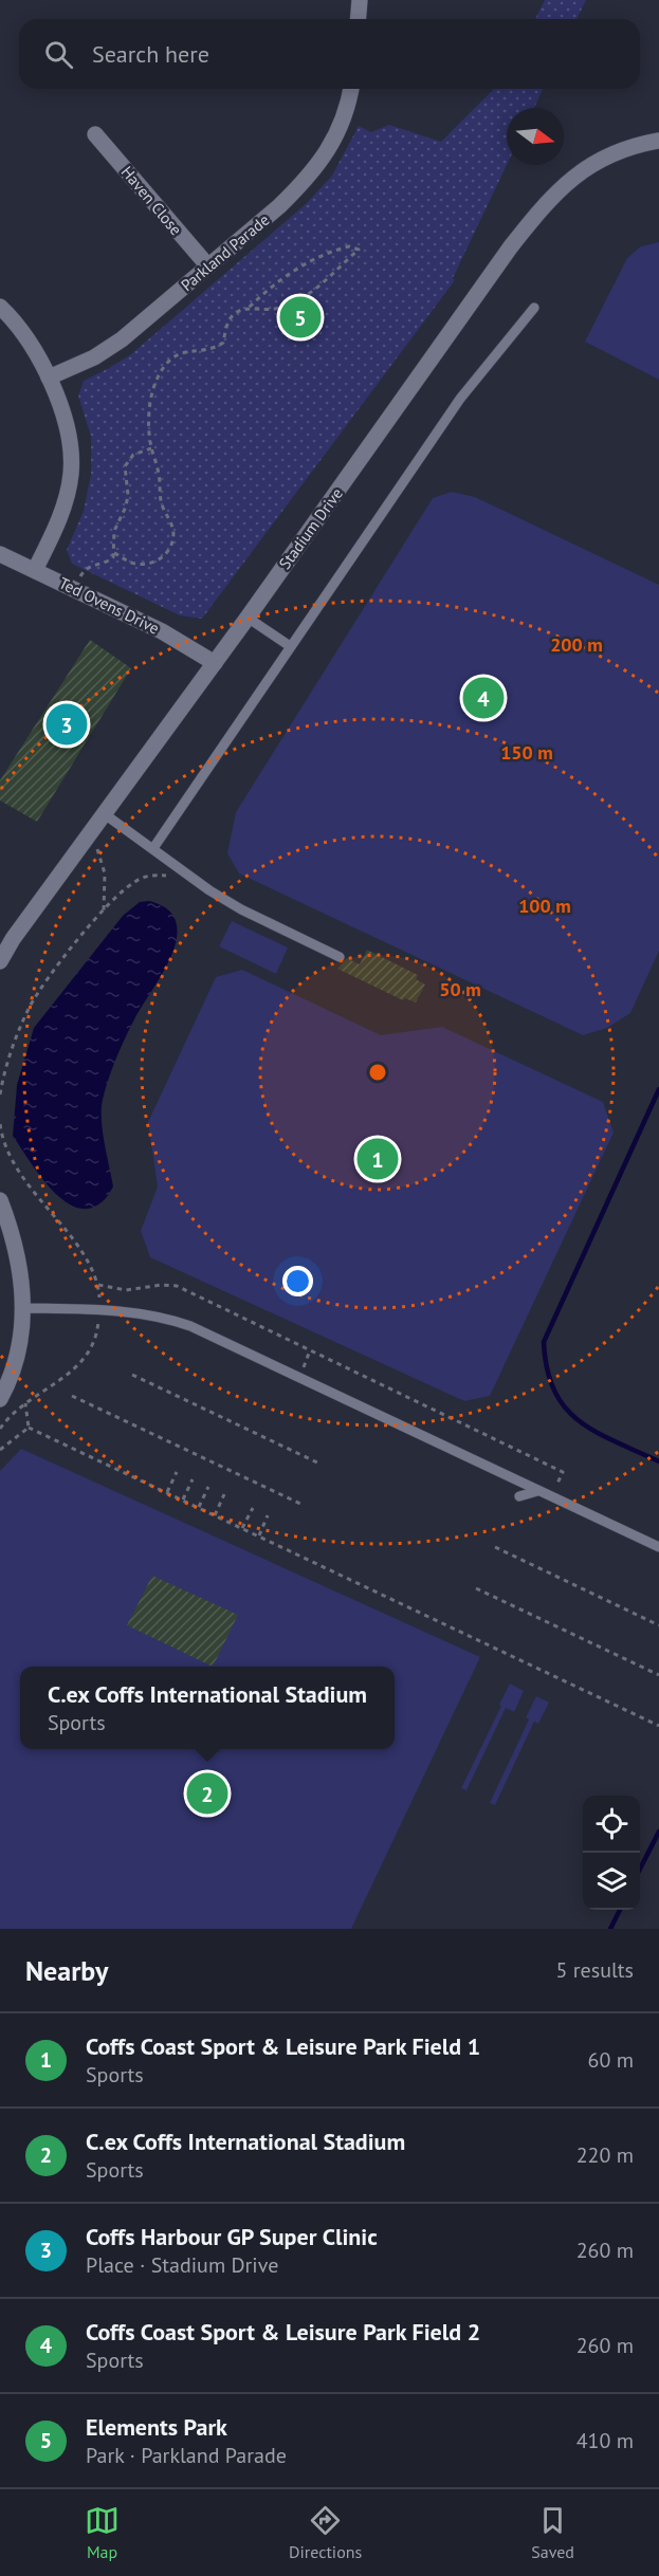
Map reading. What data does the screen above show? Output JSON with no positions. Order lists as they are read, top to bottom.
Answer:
{
  "streets": {
    "main road": [
      "Haven Close",
      "Parkland Parade",
      "Stadium Drive",
      "Ted Ovens Drive"
    ]
  },
  "crossings": [
    ["Haven Close", "Parkland Parade"],
    ["Stadium Drive", "Ted Ovens Drive"]
  ],
  "north": "right",
  "page": {
    "search": "Search here",
    "pins": [
      "5",
      "4",
      "3",
      "1",
      "2"
    ],
    "popup": ["C.ex Coffs International Stadium", "Sports"],
    "heading": ["Nearby", "5 results"],
    "list": [
      {
        "mark": "1",
        "name": "Coffs Coast Sport & Leisure Park Field 1",
        "note": "Sports",
        "value": "60 m"
      },
      {
        "mark": "2",
        "name": "C.ex Coffs International Stadium",
        "note": "Sports",
        "value": "220 m"
      },
      {
        "mark": "3",
        "name": "Coffs Harbour GP Super Clinic",
        "note": "Place · Stadium Drive",
        "value": "260 m"
      },
      {
        "mark": "4",
        "name": "Coffs Coast Sport & Leisure Park Field 2",
        "note": "Sports",
        "value": "260 m"
      },
      {
        "mark": "5",
        "name": "Elements Park",
        "note": "Park · Parkland Parade",
        "value": "410 m"
      }
    ],
    "nav": ["Map", "Directions", "Saved"]
  },
  "rings": [
    "200 m",
    "150 m",
    "100 m",
    "50 m"
  ]
}
